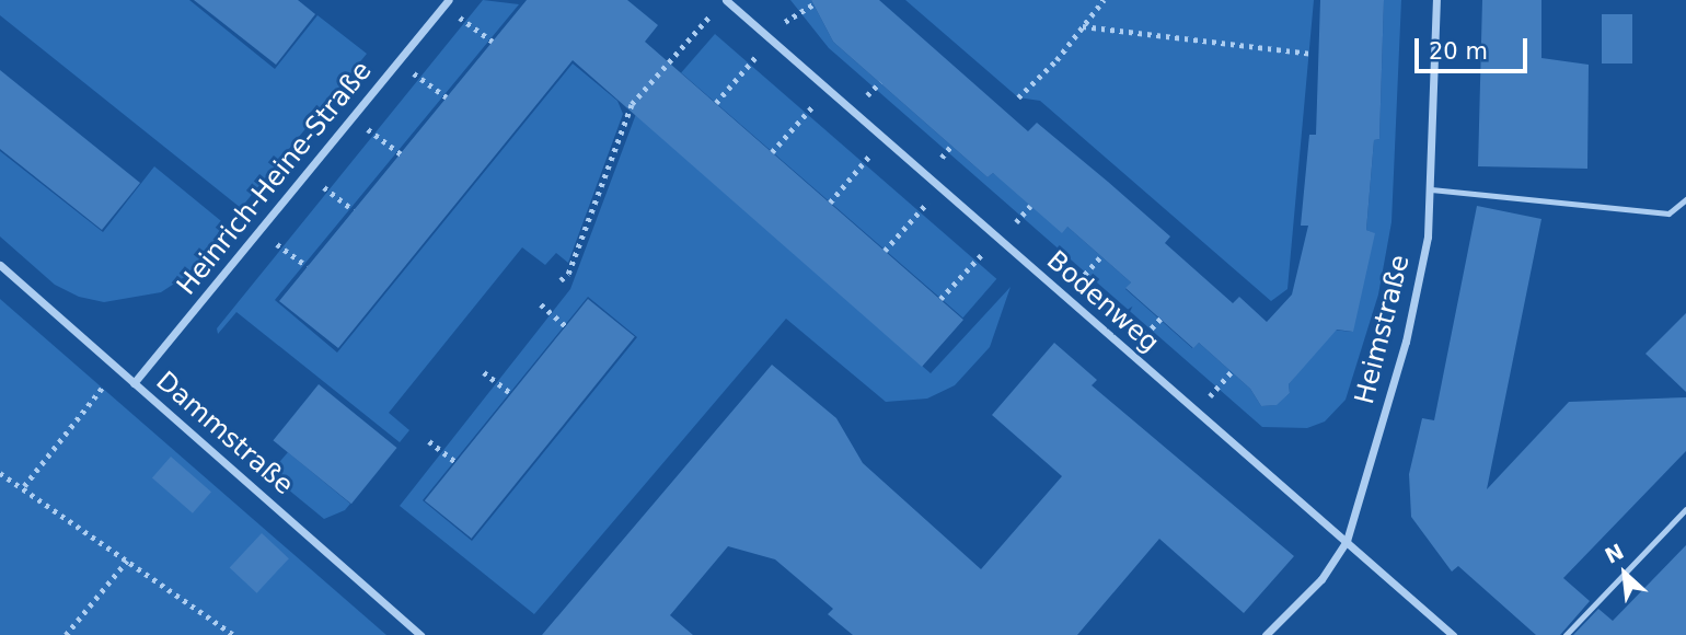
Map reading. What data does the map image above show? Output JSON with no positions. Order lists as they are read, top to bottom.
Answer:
{
  "streets": {
    "street": [
      "Heinrich-Heine-Straße",
      "Bodenweg",
      "Heimstraße",
      "Dammstraße"
    ]
  },
  "crossings": [
    ["Heinrich-Heine-Straße", "Dammstraße"],
    ["Bodenweg", "Heimstraße"]
  ],
  "scale_bar": "20 m",
  "north": "top left"
}
